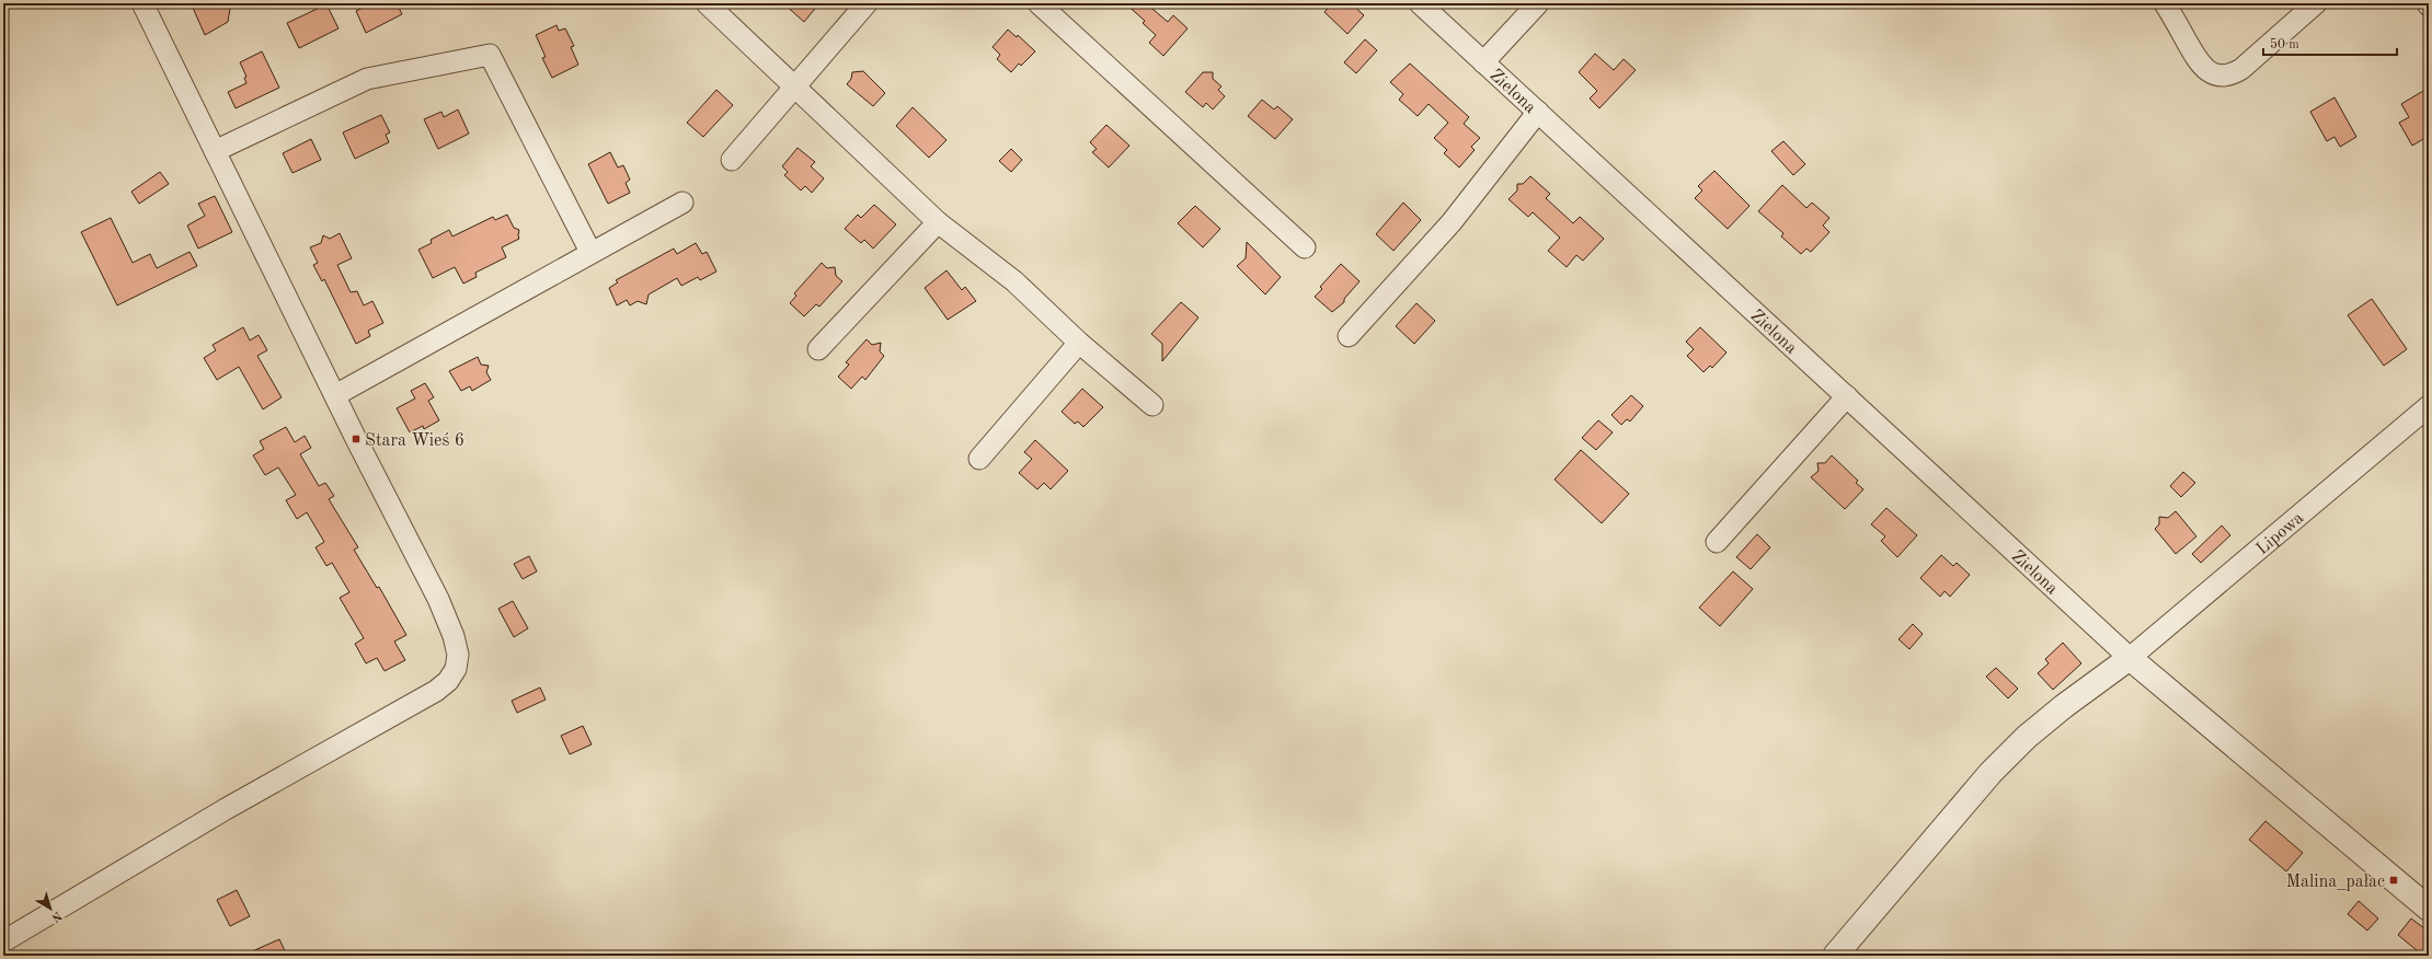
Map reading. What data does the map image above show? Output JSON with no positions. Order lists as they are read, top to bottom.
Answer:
{
  "streets": {
    "street": ["Zielona", "Lipowa"]
  },
  "crossings": [
    ["Zielona", "Lipowa"]
  ],
  "places": {
    "transit": ["Stara Wieś 6", "Malina_pałac"]
  },
  "scale_bar": "50 m",
  "north": "bottom right"
}
